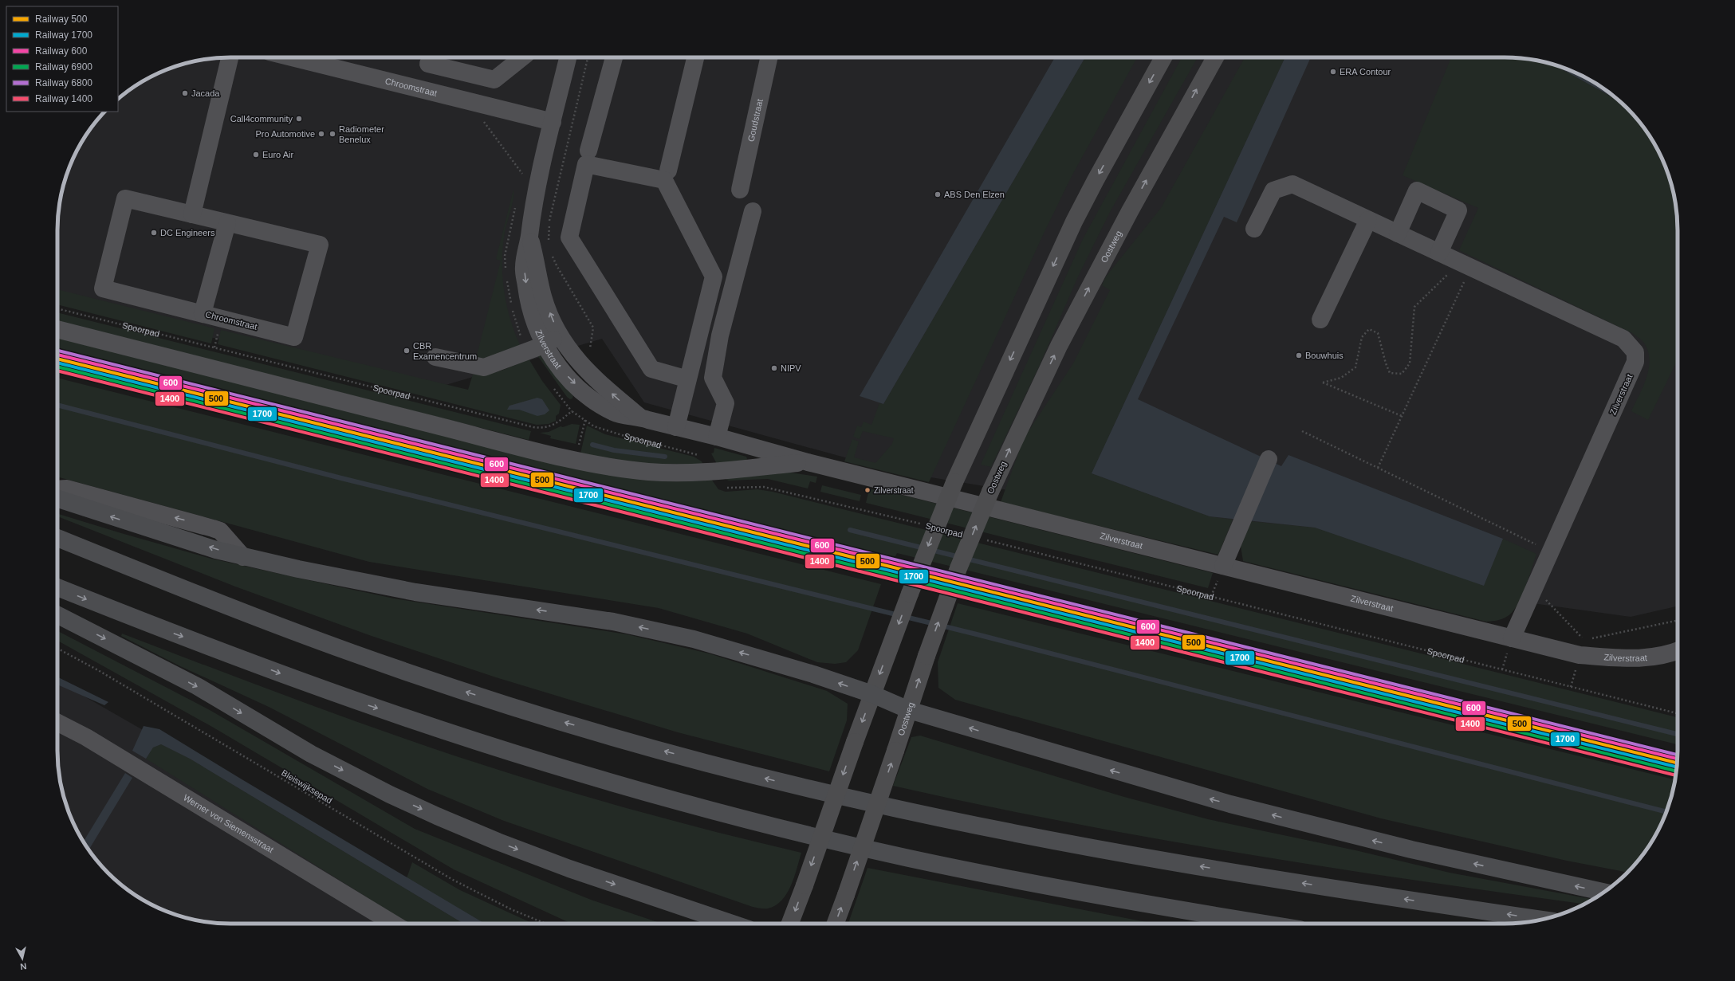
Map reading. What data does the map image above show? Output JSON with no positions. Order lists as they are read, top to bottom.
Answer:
{
  "streets": {
    "main road": ["Oostweg"],
    "street": [
      "Chroomstraat",
      "Goudstraat",
      "Zilverstraat",
      "Werner von Siemensstraat"
    ],
    "path": ["Spoorpad", "Bleiswijksepad"]
  },
  "crossings": [
    ["Chroomstraat", "Zilverstraat"]
  ],
  "places": [
    "ERA Contour",
    "Jacada",
    "Call4community",
    "Pro Automotive",
    "Radiometer Benelux",
    "Euro Air",
    "ABS Den Elzen",
    "DC Engineers",
    "CBR Examencentrum",
    "Bouwhuis",
    "NIPV",
    "Zilverstraat"
  ],
  "lines": [
    "rail line 6800",
    "rail line 600",
    "rail line 500",
    "rail line 1700",
    "rail line 6900",
    "rail line 1400"
  ],
  "legend": [
    "Railway 500",
    "Railway 1700",
    "Railway 600",
    "Railway 6900",
    "Railway 6800",
    "Railway 1400"
  ],
  "north": "bottom"
}
